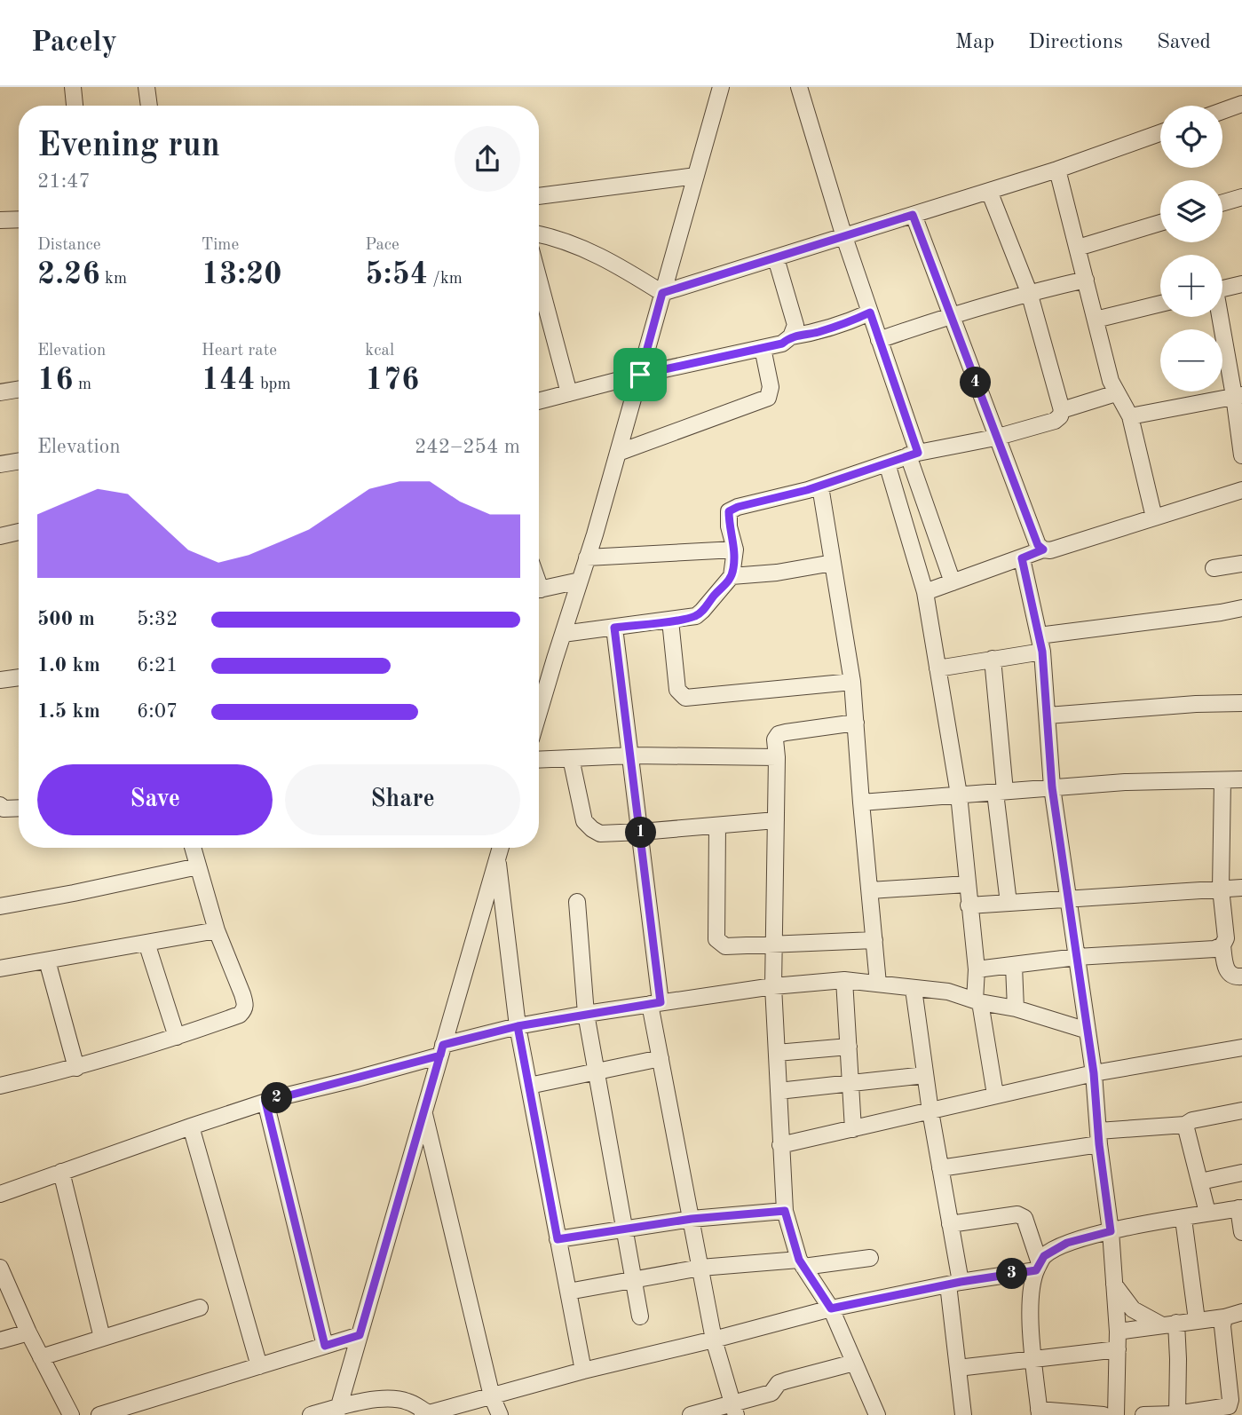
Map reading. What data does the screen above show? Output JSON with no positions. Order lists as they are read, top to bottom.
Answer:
{
  "page": {
    "header": "Pacely",
    "nav": ["Map", "Directions", "Saved"],
    "map_buttons": ["+", "−"],
    "heading": ["Evening run", "21:47"],
    "stats": [
      ["Distance", "2.26 km"],
      ["Time", "13:20"],
      ["Pace", "5:54 /km"],
      ["Elevation", "16 m"],
      ["Heart rate", "144 bpm"],
      ["kcal", "176"]
    ],
    "pins": [
      "4",
      "1",
      "2",
      "3"
    ],
    "chart": ["Elevation", "242–254 m"],
    "list": [
      {
        "name": "500 m",
        "note": "5:32"
      },
      {
        "name": "1.0 km",
        "note": "6:21"
      },
      {
        "name": "1.5 km",
        "note": "6:07"
      }
    ],
    "buttons": ["Save", "Share"]
  }
}
